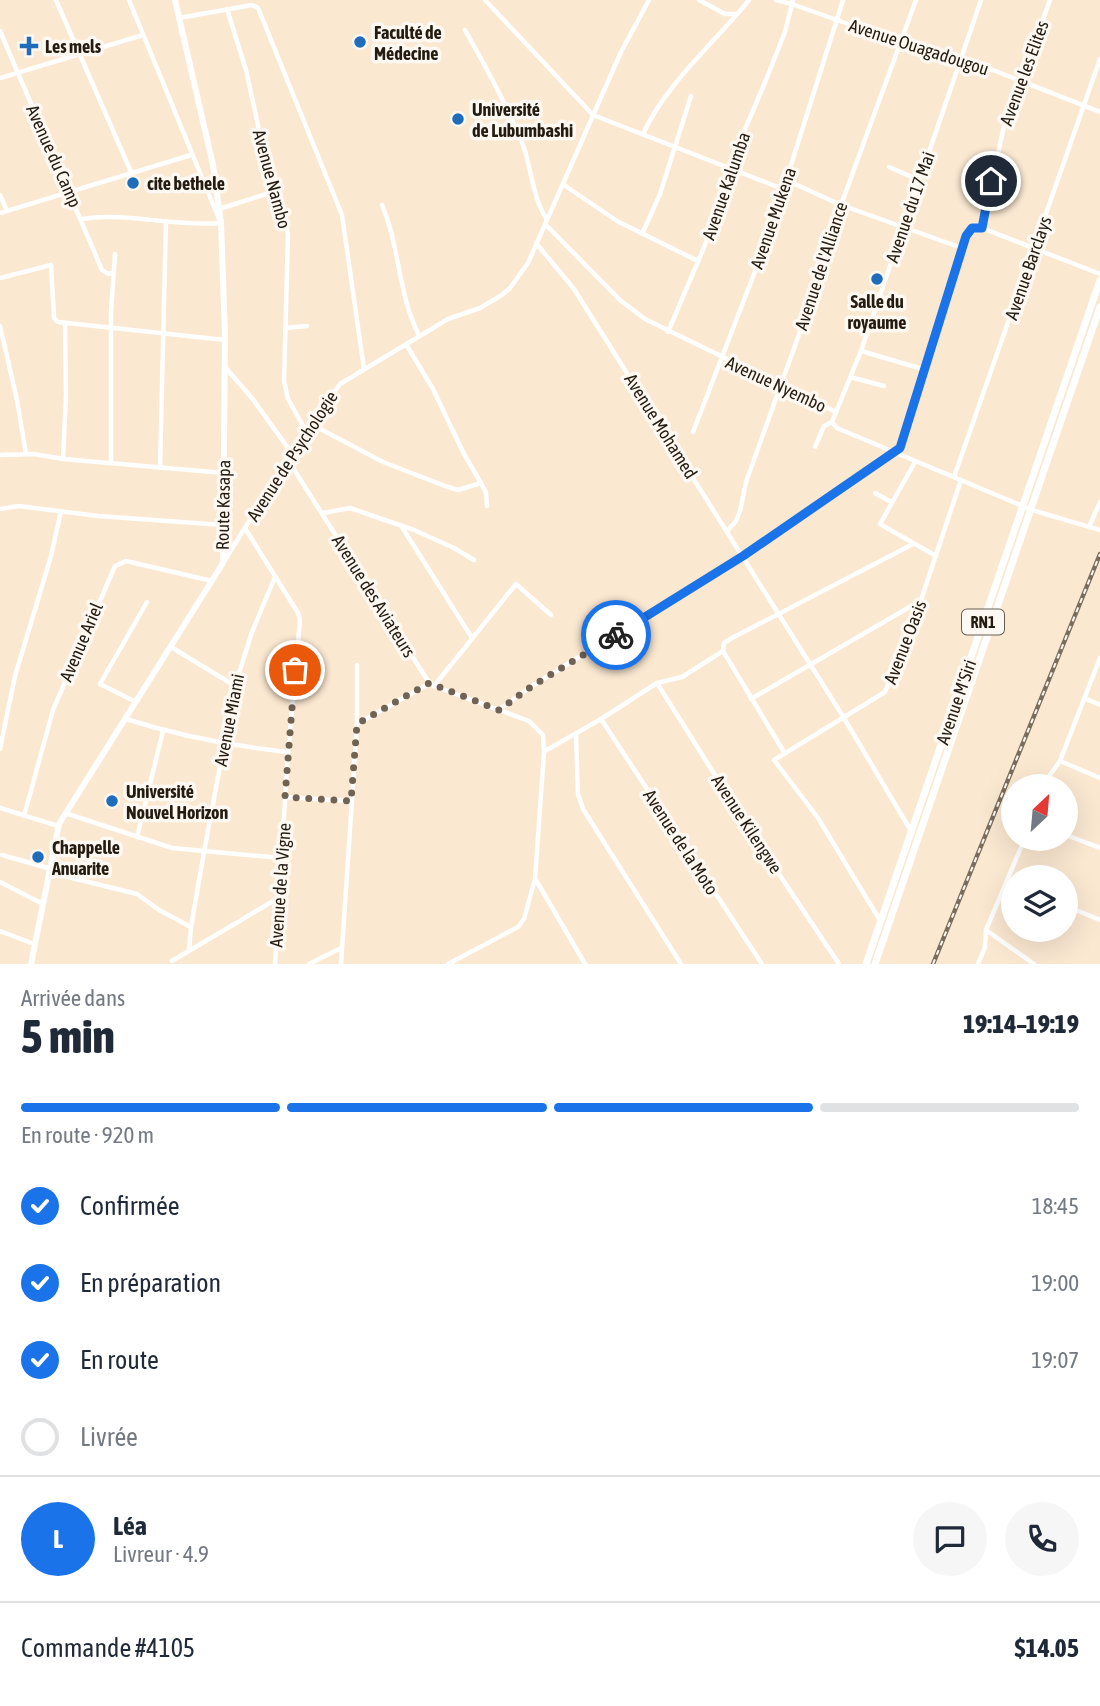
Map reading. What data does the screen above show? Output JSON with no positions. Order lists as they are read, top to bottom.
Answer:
{
  "streets": {
    "highway": ["RN1", "Avenue M'Siri"],
    "main road": ["Route Kasapa"],
    "street": [
      "Avenue Ouagadougou",
      "Avenue les Elites",
      "Avenue du Camp",
      "Avenue Nambo",
      "Avenue Kalumba",
      "Avenue du 17 Mai",
      "Avenue Mukena",
      "Avenue de l'Alliance",
      "Avenue Barclays",
      "Avenue Nyembo",
      "Avenue Mohamed",
      "Avenue de Psychologie",
      "Avenue des Aviateurs",
      "Avenue Ariel",
      "Avenue Oasis",
      "Avenue Miami",
      "Avenue Kilengwe",
      "Avenue de la Moto",
      "Avenue de la Vigne"
    ]
  },
  "crossings": [
    ["Avenue Ouagadougou", "Avenue les Elites"],
    ["Avenue Ouagadougou", "Avenue Kalumba"],
    ["Avenue Ouagadougou", "Avenue du 17 Mai"],
    ["Avenue Ouagadougou", "Avenue Mukena"],
    ["Avenue Ouagadougou", "Avenue de l'Alliance"],
    ["Avenue Ouagadougou", "Avenue Barclays"],
    ["Avenue Nambo", "Avenue de Psychologie"],
    ["Avenue Kalumba", "Avenue Nyembo"],
    ["Avenue du 17 Mai", "Avenue Nyembo"],
    ["Avenue Mukena", "Avenue Nyembo"],
    ["Avenue de l'Alliance", "Avenue Nyembo"],
    ["Avenue de l'Alliance", "Avenue Mohamed"],
    ["Avenue Barclays", "Avenue Nyembo"],
    ["Avenue Nyembo", "Avenue de Psychologie"],
    ["Avenue Nyembo", "Avenue Oasis"],
    ["Avenue Nyembo", "Avenue M'Siri"],
    ["Avenue Mohamed", "Avenue de Psychologie"],
    ["Avenue Mohamed", "Avenue Oasis"],
    ["Avenue Mohamed", "Avenue M'Siri"],
    ["Avenue de Psychologie", "Route Kasapa"],
    ["Avenue de Psychologie", "Avenue des Aviateurs"],
    ["Avenue de Psychologie", "Avenue de la Vigne"],
    ["Route Kasapa", "Avenue des Aviateurs"],
    ["Route Kasapa", "Avenue Ariel"],
    ["Avenue Miami", "Avenue de la Vigne"]
  ],
  "places": {
    "other": [
      "Faculté de Médecine",
      "Université de Lubumbashi",
      "cite bethele",
      "Salle du royaume",
      "Université Nouvel Horizon",
      "Chappelle Anuarite"
    ],
    "health": ["Les mels"]
  },
  "north": "top right",
  "page": {
    "heading": ["5 min", "Arrivée dans", "19:14–19:19"],
    "panel": [
      "Léa",
      "Livreur · 4.9",
      "Commande #4105",
      "$14.05"
    ],
    "bar": "En route · 920 m",
    "list": [
      ["Confirmée", "18:45"],
      ["En préparation", "19:00"],
      ["En route", "19:07"],
      "Livrée"
    ],
    "round": "L"
  }
}
